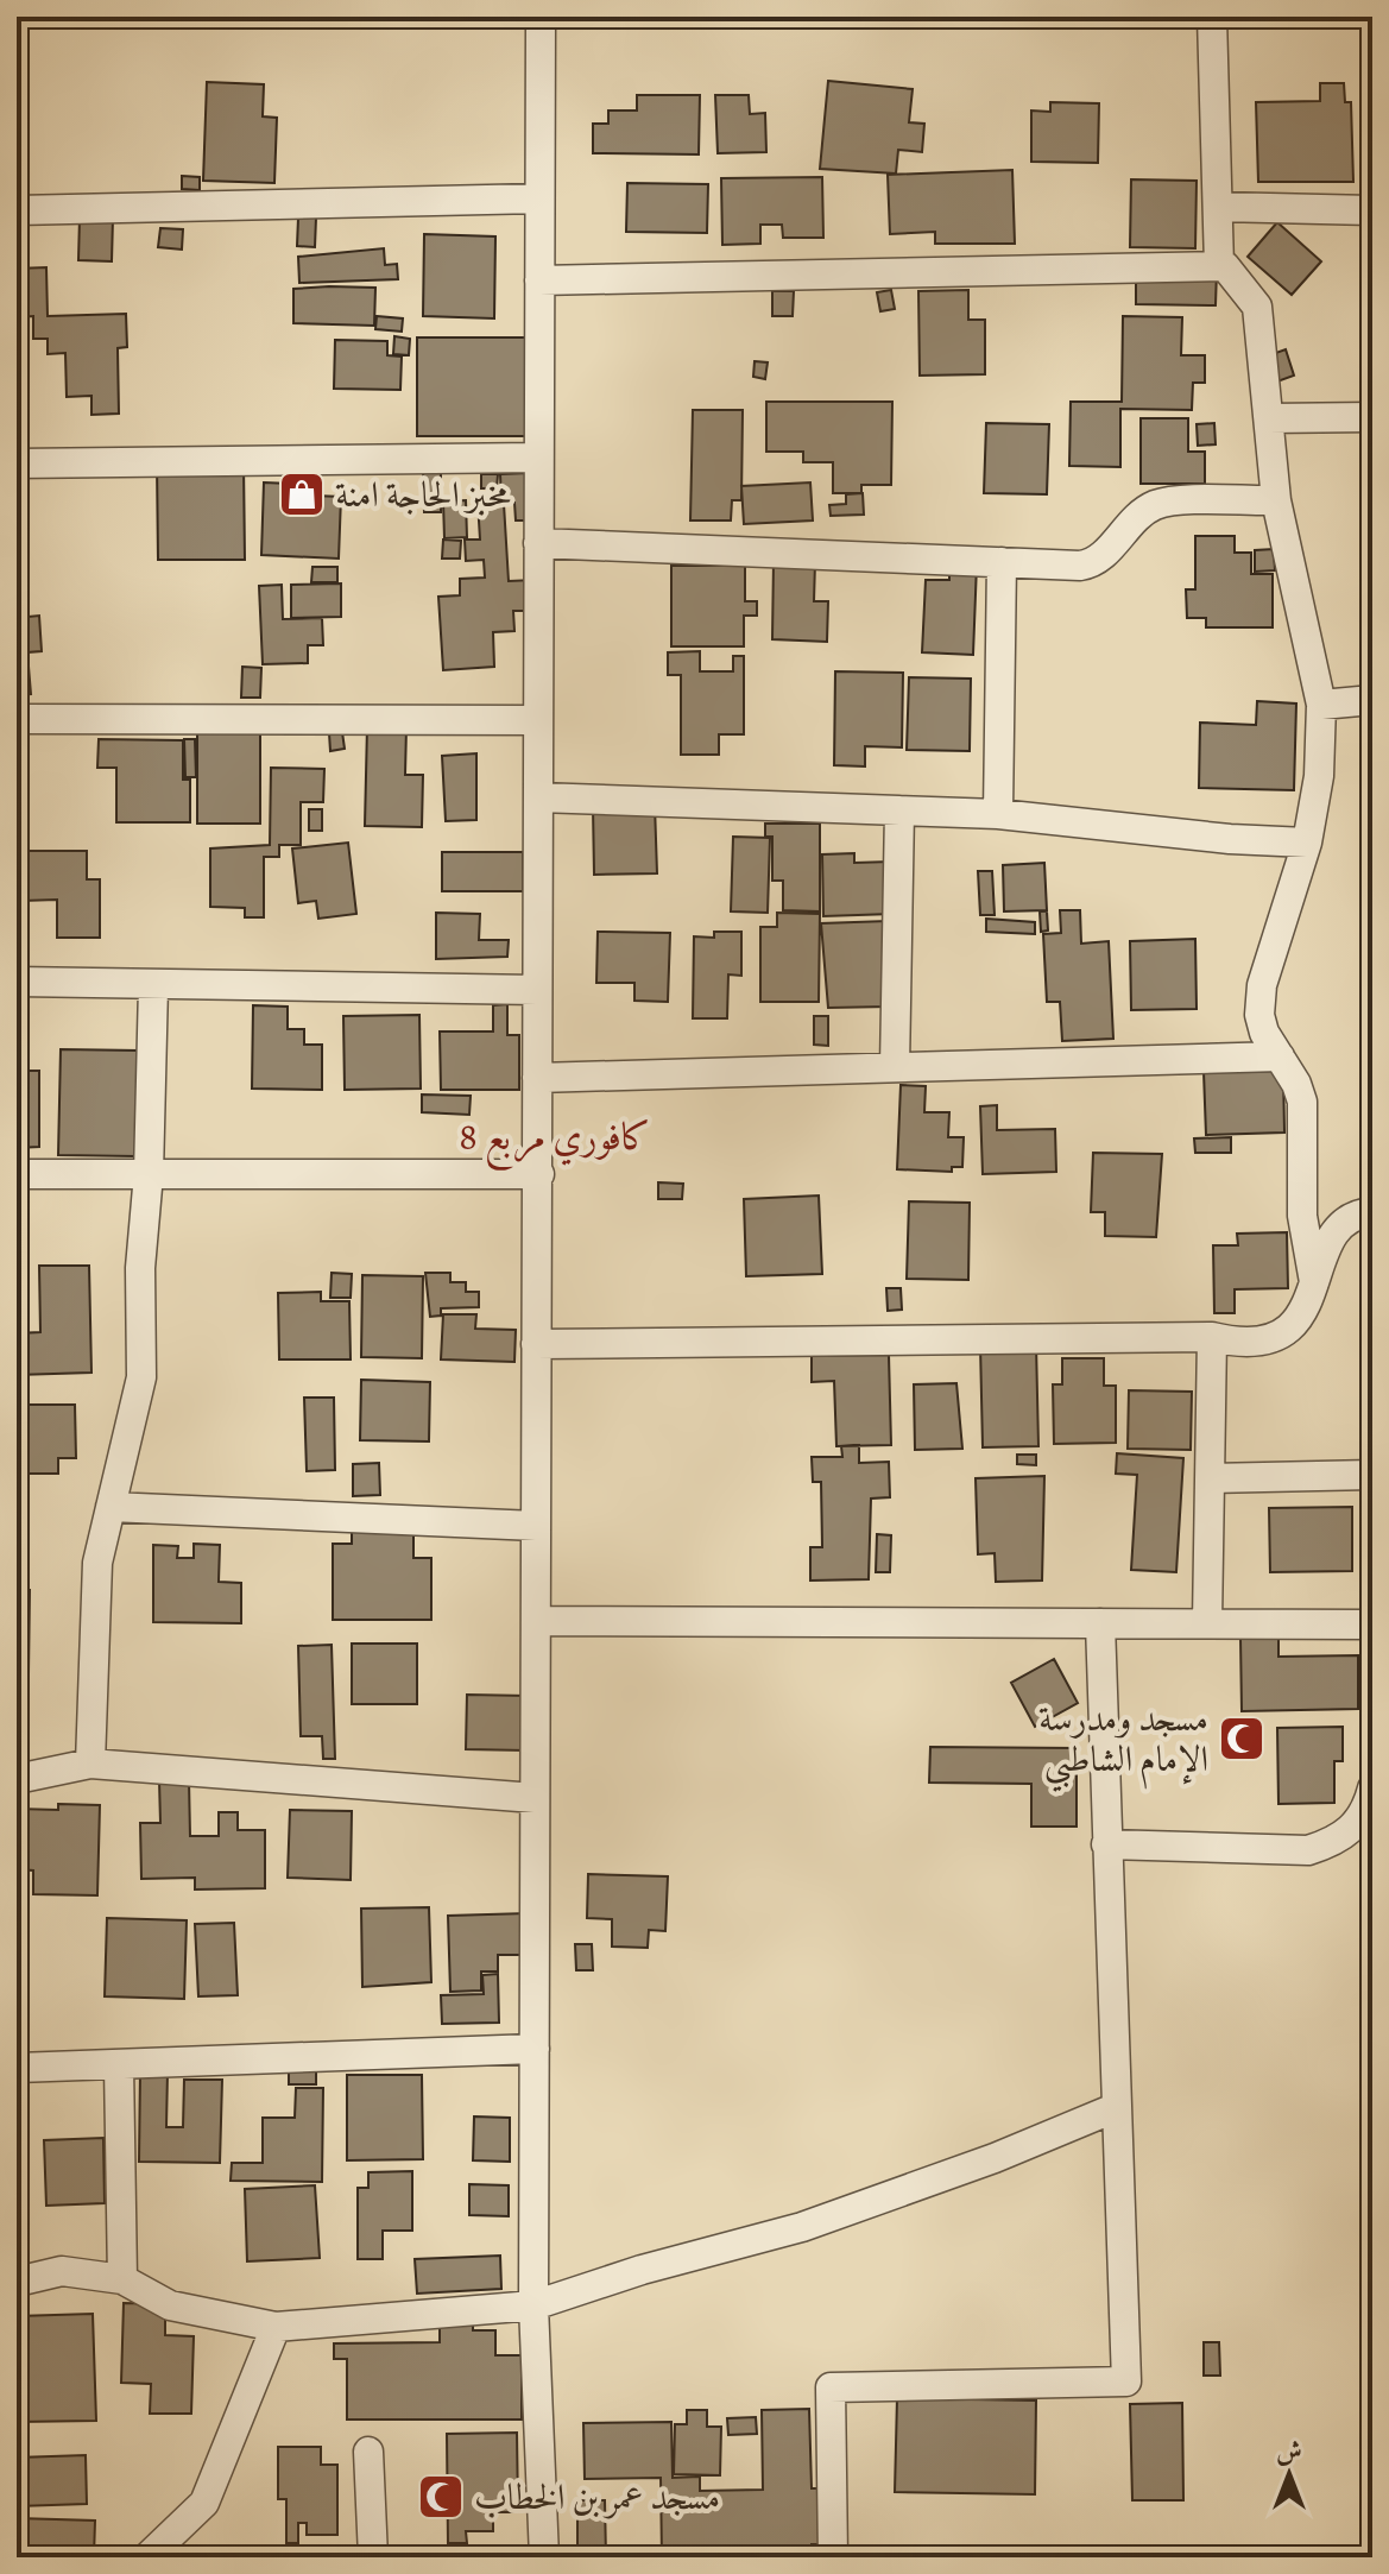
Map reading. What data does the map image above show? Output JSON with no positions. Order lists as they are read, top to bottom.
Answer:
{
  "districts": ["كافوري مربع 8"],
  "places": {
    "shop": ["مخبز الحاجة امنة"],
    "mosque": ["مسجد ومدرسة الإمام الشاطبي", "مسجد عمر بن الخطاب"]
  },
  "north": "top"
}
